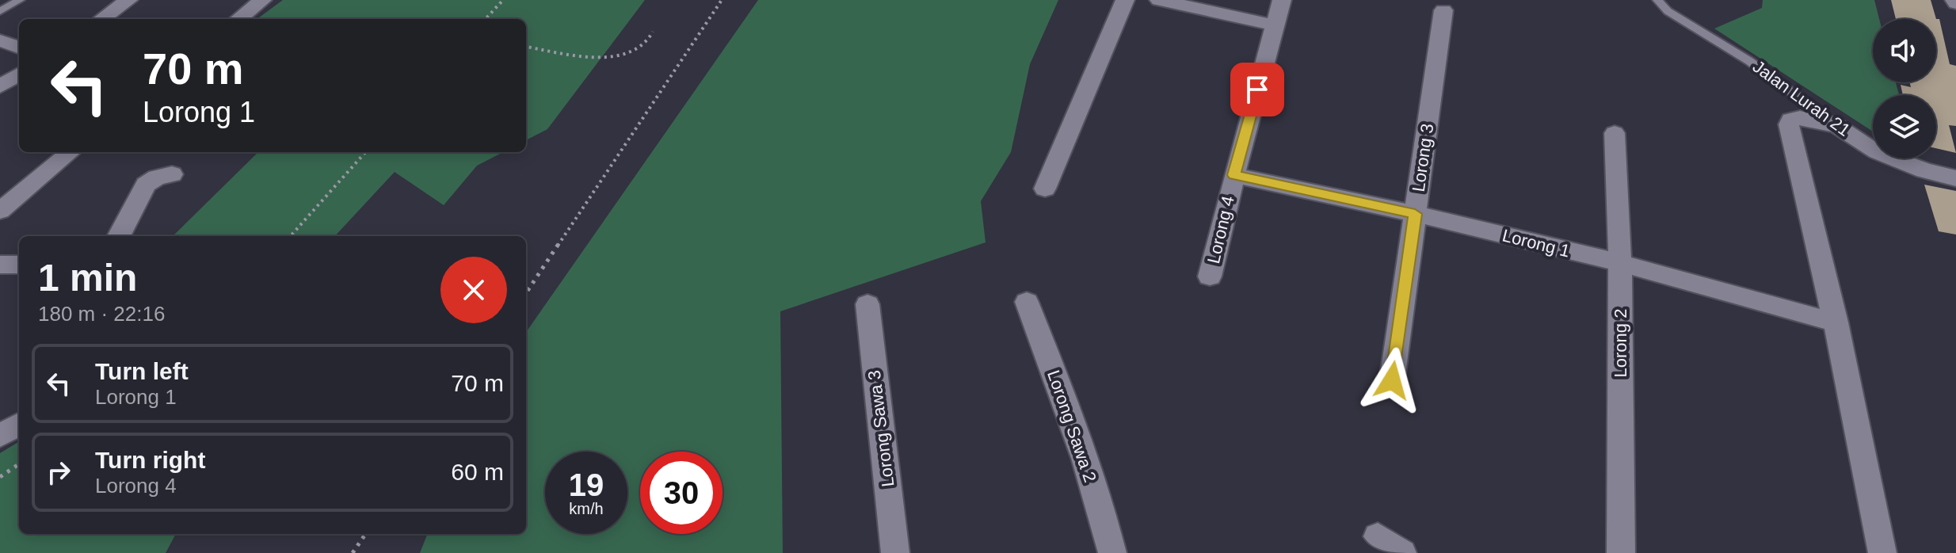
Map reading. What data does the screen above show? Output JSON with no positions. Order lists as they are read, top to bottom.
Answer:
{
  "streets": {
    "street": [
      "Jalan Lurah 21",
      "Lorong 3",
      "Lorong 4",
      "Lorong 1",
      "Lorong 2",
      "Lorong Sawa 2",
      "Lorong Sawa 3"
    ]
  },
  "crossings": [
    ["Lorong 3", "Lorong 1"],
    ["Lorong 4", "Lorong 1"],
    ["Lorong 1", "Lorong 2"]
  ],
  "page": {
    "turn": ["70 m", "Lorong 1"],
    "heading": ["1 min", "180 m · 22:16"],
    "list": [
      {
        "name": "Turn left",
        "note": "Lorong 1",
        "value": "70 m"
      },
      {
        "name": "Turn right",
        "note": "Lorong 4",
        "value": "60 m"
      }
    ],
    "speed": "19 km/h",
    "limit": "30"
  }
}
